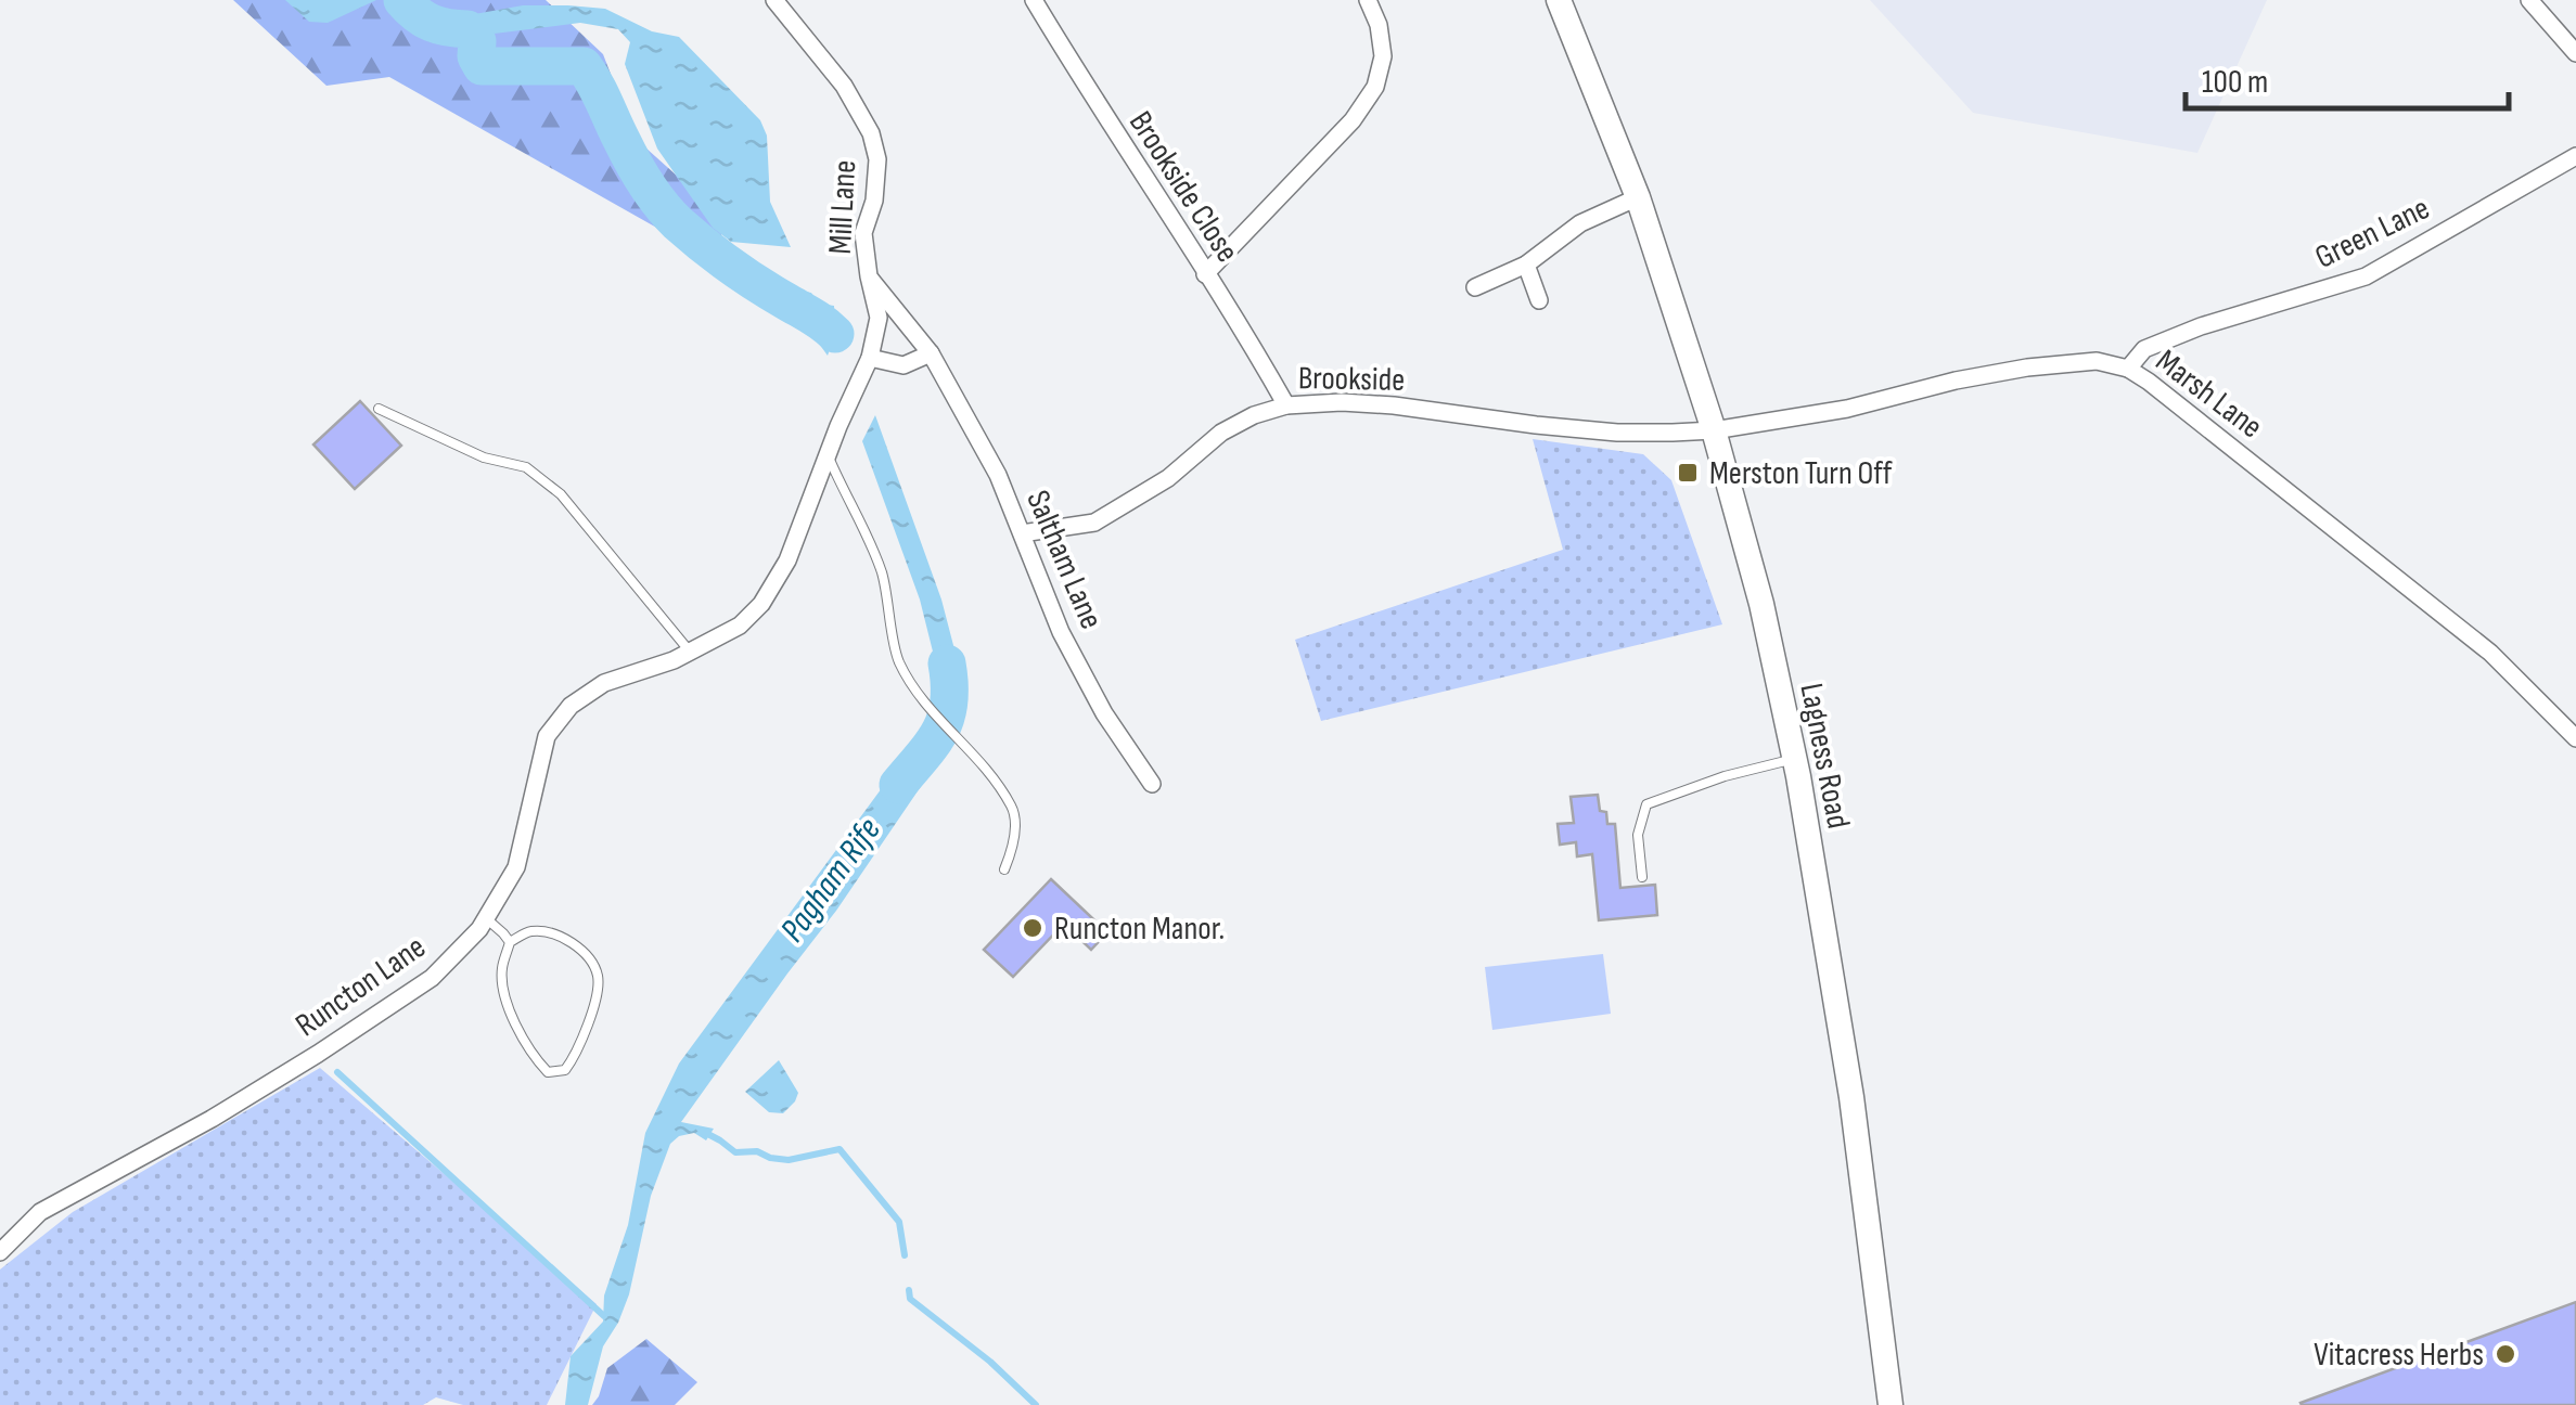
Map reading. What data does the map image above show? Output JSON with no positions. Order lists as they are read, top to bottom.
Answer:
{
  "streets": {
    "main road": ["Lagness Road"],
    "street": [
      "Brookside Close",
      "Mill Lane",
      "Green Lane",
      "Brookside",
      "Marsh Lane",
      "Saltham Lane",
      "Runcton Lane"
    ]
  },
  "crossings": [
    ["Brookside Close", "Brookside"],
    ["Mill Lane", "Saltham Lane"],
    ["Mill Lane", "Runcton Lane"],
    ["Green Lane", "Marsh Lane"],
    ["Brookside", "Marsh Lane"],
    ["Brookside", "Saltham Lane"],
    ["Brookside", "Lagness Road"],
    ["Marsh Lane", "Lagness Road"]
  ],
  "water": ["Pagham Rife"],
  "places": {
    "transit": ["Merston Turn Off"],
    "other": ["Runcton Manor.", "Vitacress Herbs"]
  },
  "scale_bar": "100 m"
}
